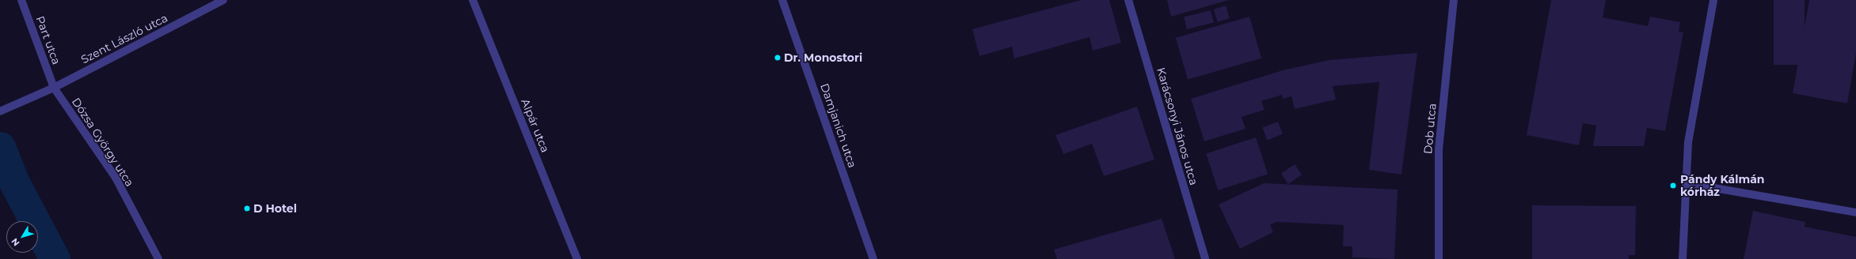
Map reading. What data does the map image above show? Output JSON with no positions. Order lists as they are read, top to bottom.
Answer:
{
  "streets": {
    "street": [
      "Szent László utca",
      "Part utca",
      "Alpár utca",
      "Damjanich utca",
      "Karácsonyi János utca",
      "Dob utca",
      "Dózsa György utca"
    ]
  },
  "crossings": [
    ["Szent László utca", "Part utca"],
    ["Szent László utca", "Dózsa György utca"],
    ["Part utca", "Dózsa György utca"]
  ],
  "places": ["Dr. Monostori", "Pándy Kálmán kórház", "D Hotel"],
  "north": "bottom left"
}
